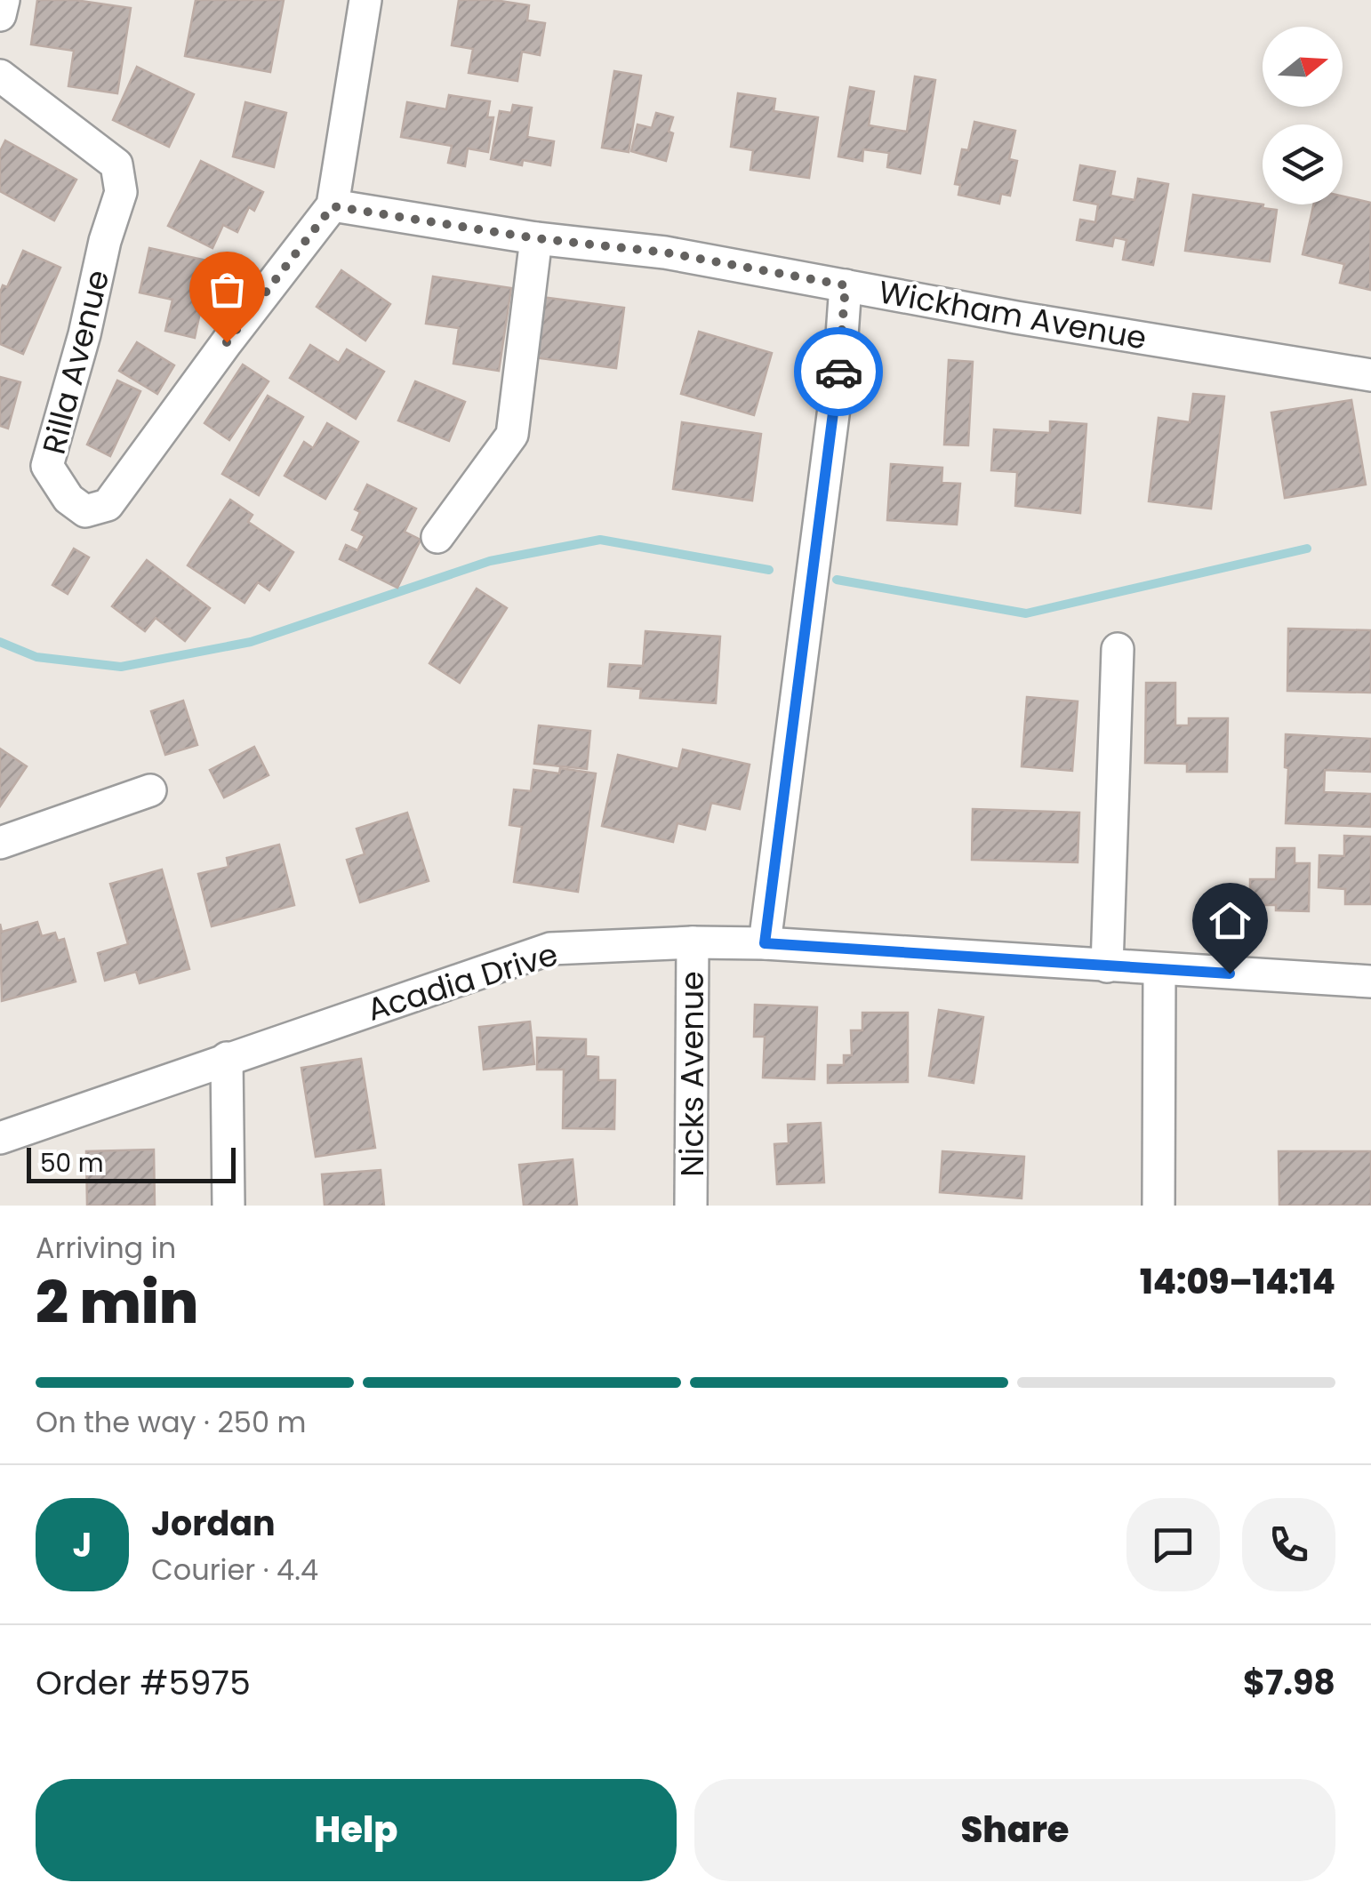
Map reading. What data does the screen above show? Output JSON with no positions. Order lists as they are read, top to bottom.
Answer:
{
  "streets": {
    "street": [
      "Wickham Avenue",
      "Rilla Avenue",
      "Acadia Drive",
      "Nicks Avenue"
    ]
  },
  "crossings": [
    ["Wickham Avenue", "Rilla Avenue"],
    ["Acadia Drive", "Nicks Avenue"]
  ],
  "scale_bar": "50 m",
  "north": "right",
  "page": {
    "scale": "50 m",
    "heading": ["2 min", "Arriving in", "14:09–14:14"],
    "panel": [
      "Jordan",
      "Courier · 4.4",
      "Order #5975",
      "$7.98"
    ],
    "bar": "On the way · 250 m",
    "round": "J",
    "buttons": ["Help", "Share"]
  }
}
